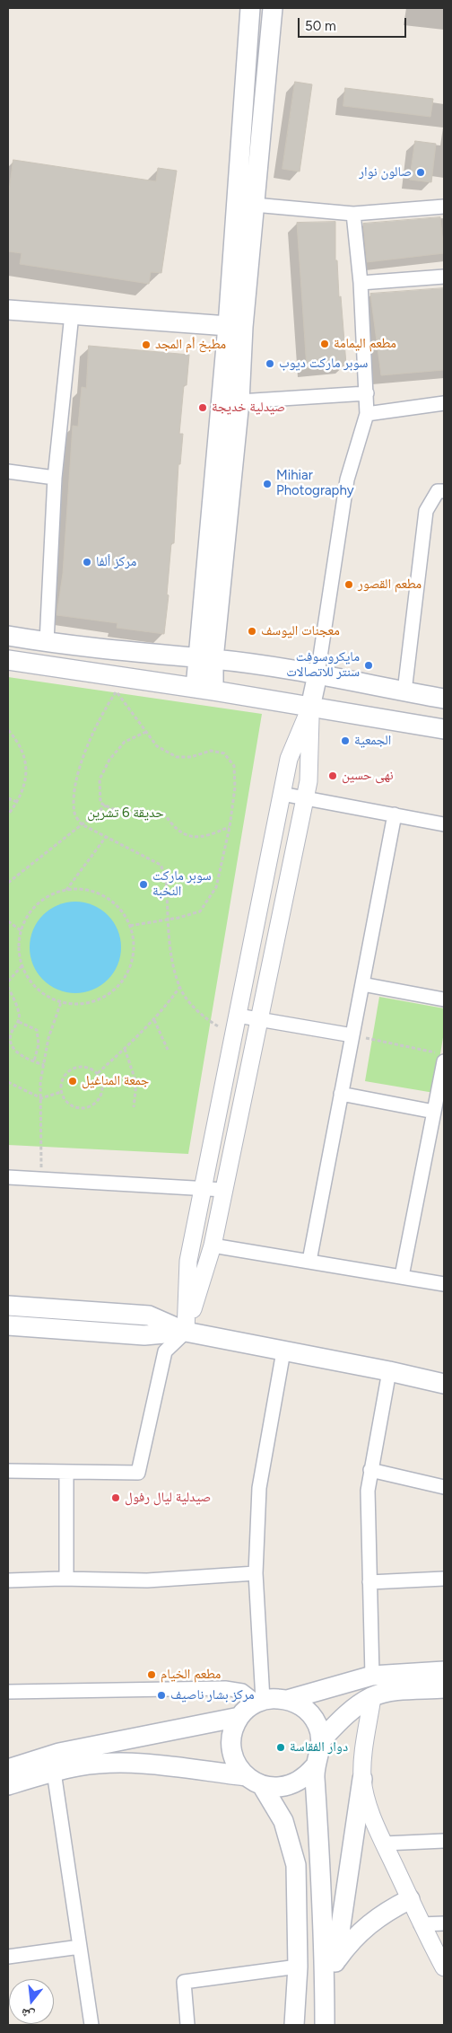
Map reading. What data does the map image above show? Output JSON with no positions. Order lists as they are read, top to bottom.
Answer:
{
  "parks": ["حديقة 6 تشرين"],
  "places": [
    "صالون نوار",
    "مطعم اليمامة",
    "مطبخ أم المجد",
    "سوبر ماركت ديوب",
    "صيدلية خديجة",
    "Mihiar Photography",
    "مركز ألفا",
    "مطعم القصور",
    "معجنات اليوسف",
    "مايكروسوفت سنتر للاتصالات",
    "الجمعية",
    "نهى حسين",
    "سوبر ماركت النخبة",
    "جمعة المناغيل",
    "صيدلية ليال رفول",
    "مطعم الخيام",
    "مركز بشار ناصيف",
    "دوار الفقاسة"
  ],
  "scale_bar": "50 m",
  "north": "bottom"
}
